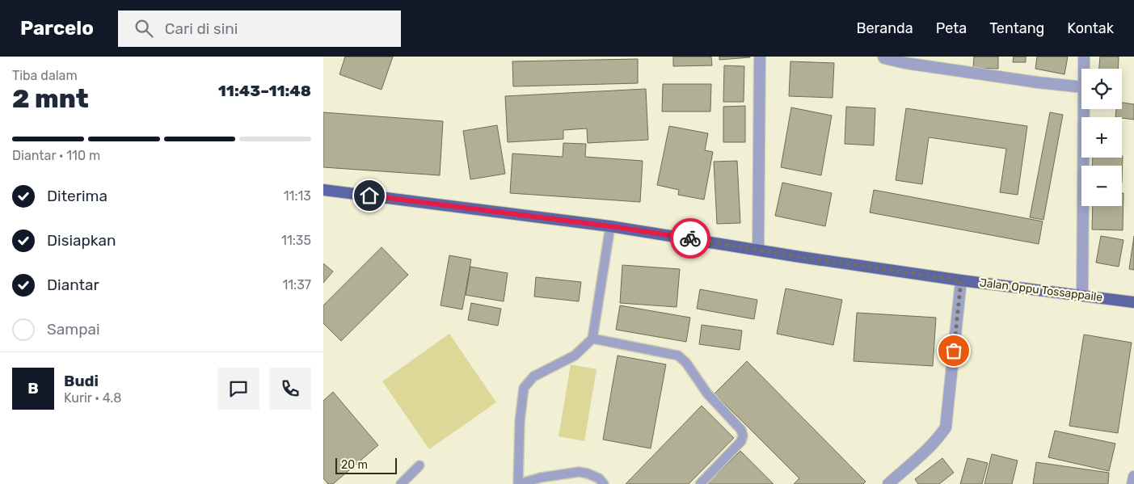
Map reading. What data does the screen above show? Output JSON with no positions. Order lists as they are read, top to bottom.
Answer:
{
  "streets": {
    "main road": ["Jalan Oppu Tossappaile"]
  },
  "scale_bar": "20 m",
  "page": {
    "header": "Parcelo",
    "search": "Cari di sini",
    "nav": [
      "Beranda",
      "Peta",
      "Tentang",
      "Kontak"
    ],
    "heading": ["2 mnt", "Tiba dalam", "11:43–11:48"],
    "panel": ["Budi", "Kurir · 4.8"],
    "map_buttons": ["+", "−"],
    "bar": "Diantar · 110 m",
    "list": [
      ["Diterima", "11:13"],
      ["Disiapkan", "11:35"],
      ["Diantar", "11:37"],
      "Sampai"
    ],
    "round": "B",
    "scale": "20 m"
  }
}
